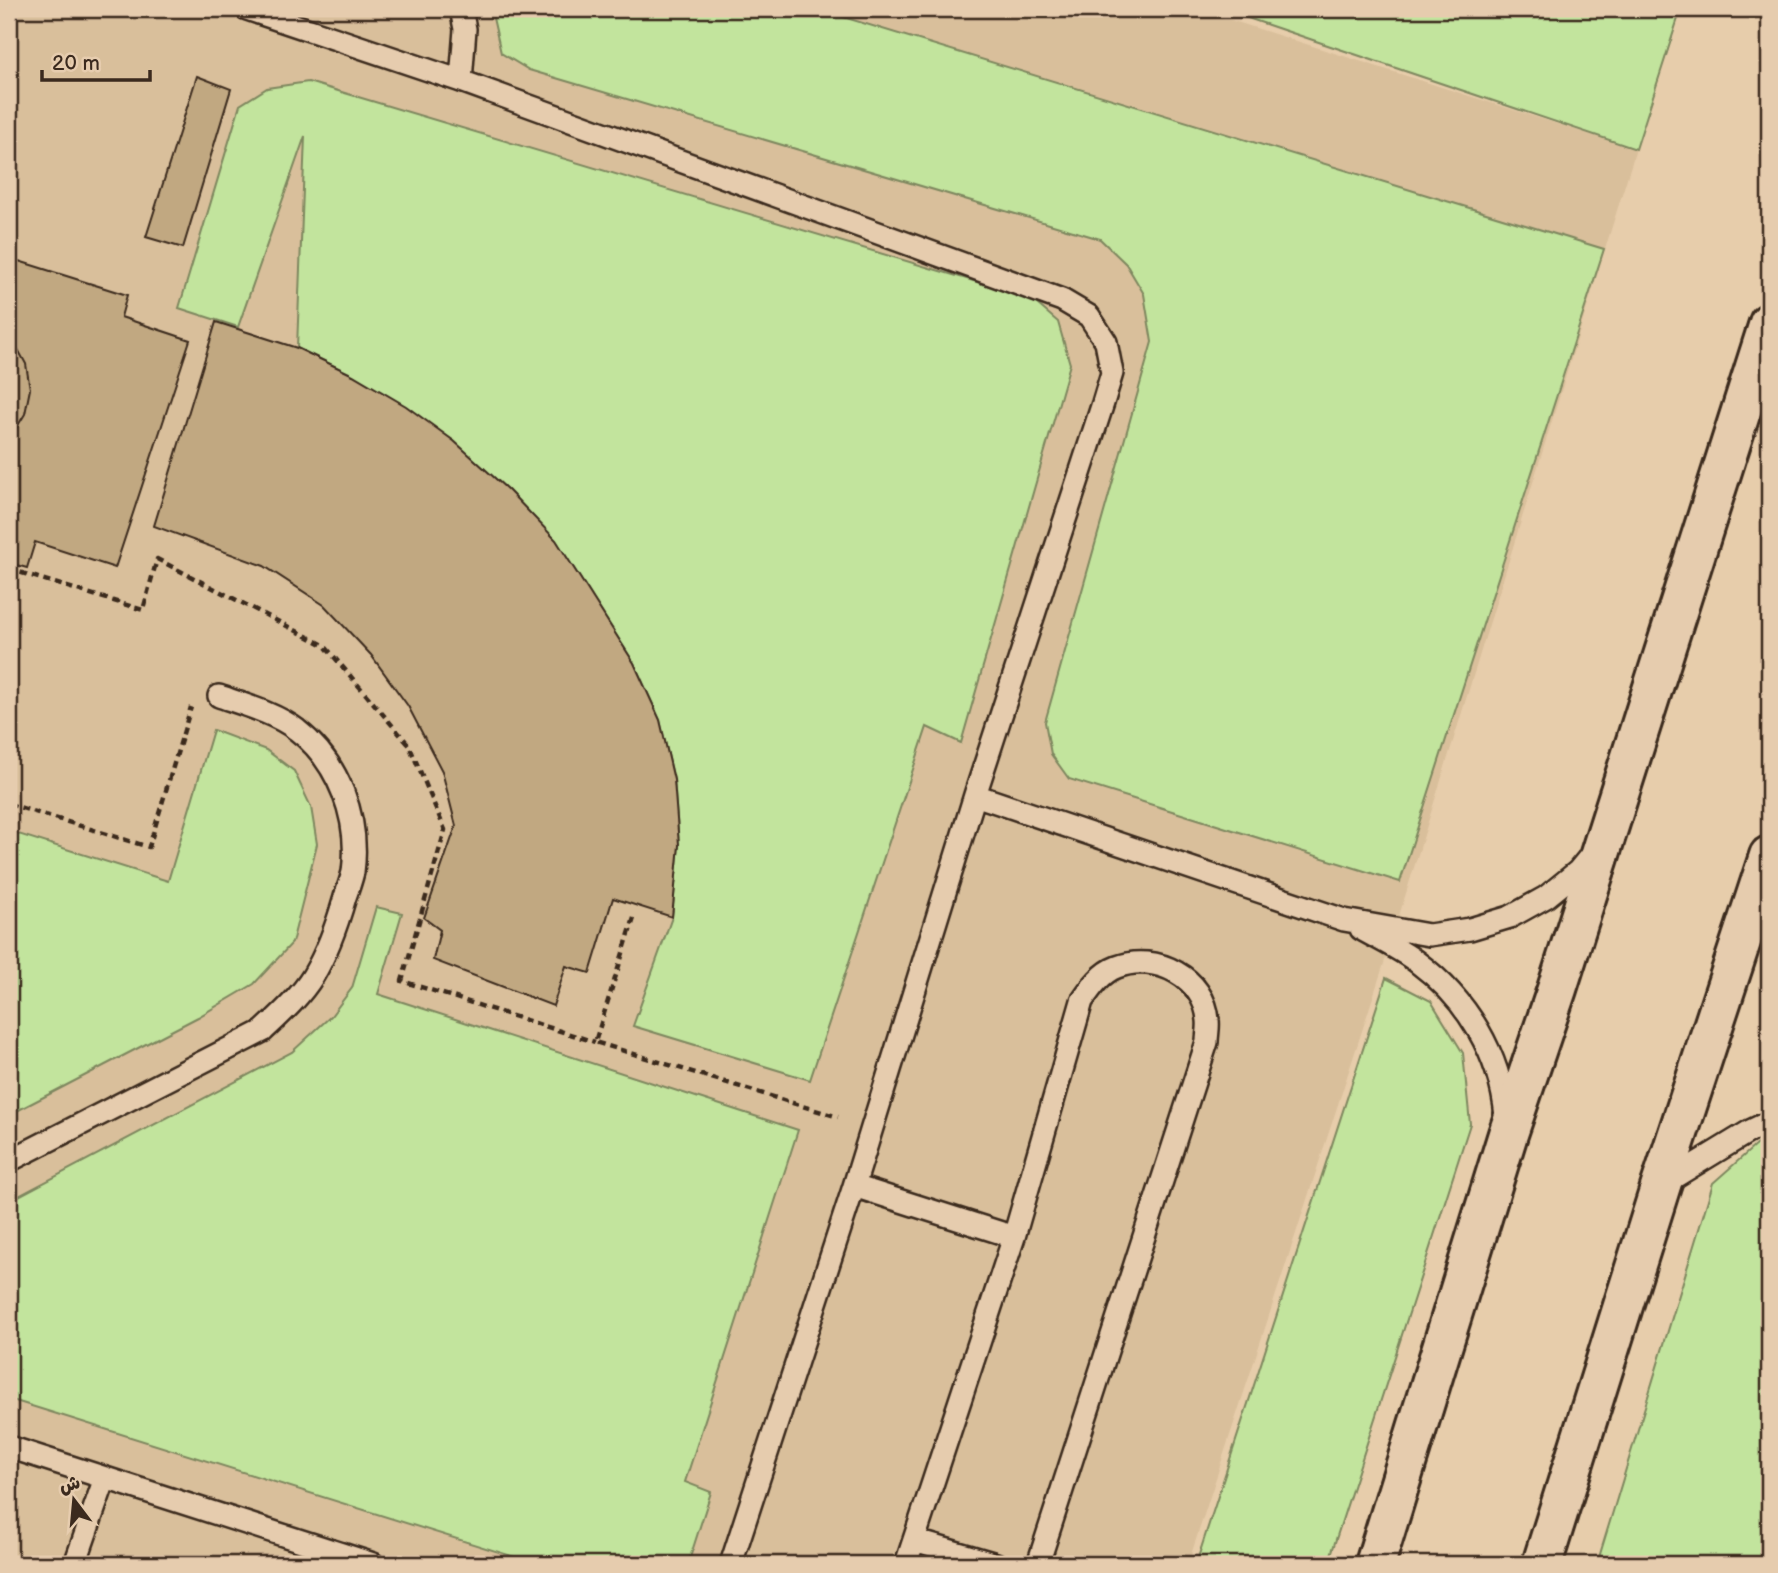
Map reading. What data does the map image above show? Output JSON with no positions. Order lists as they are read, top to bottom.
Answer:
{
  "scale_bar": "20 m",
  "north": "top"
}
